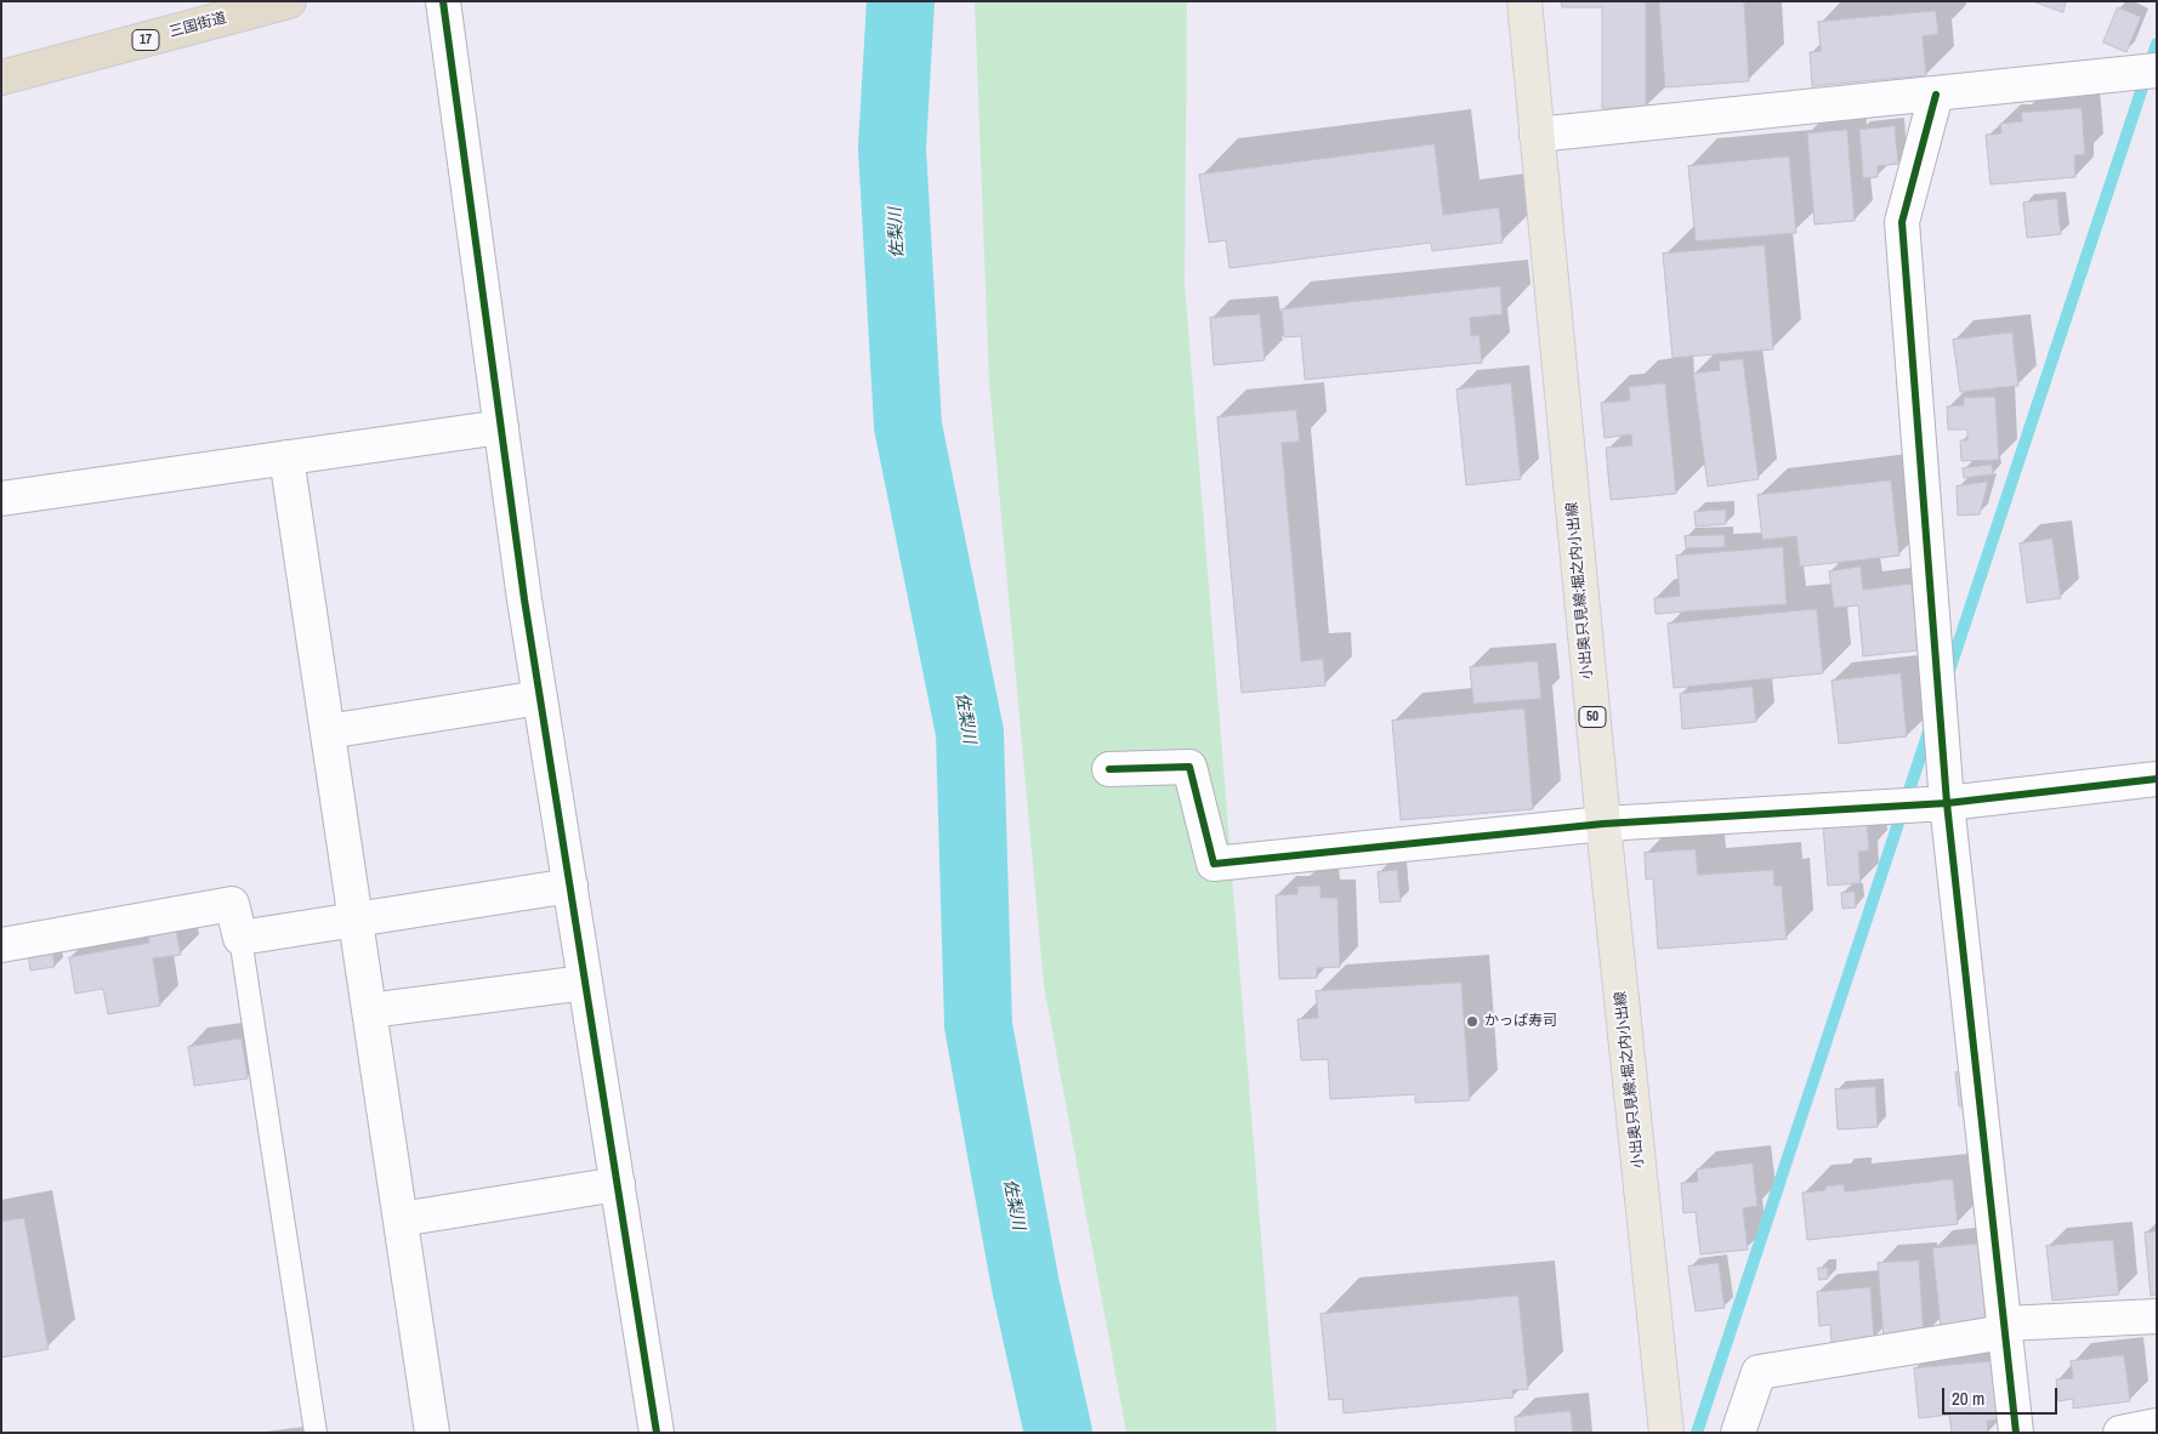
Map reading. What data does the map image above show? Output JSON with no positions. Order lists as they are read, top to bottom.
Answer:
{
  "streets": {
    "highway": ["三国街道", "17"],
    "main road": ["小出奥只見線;堀之内小出線", "50"]
  },
  "water": ["佐梨川"],
  "places": ["かっぱ寿司"],
  "scale_bar": "20 m"
}
